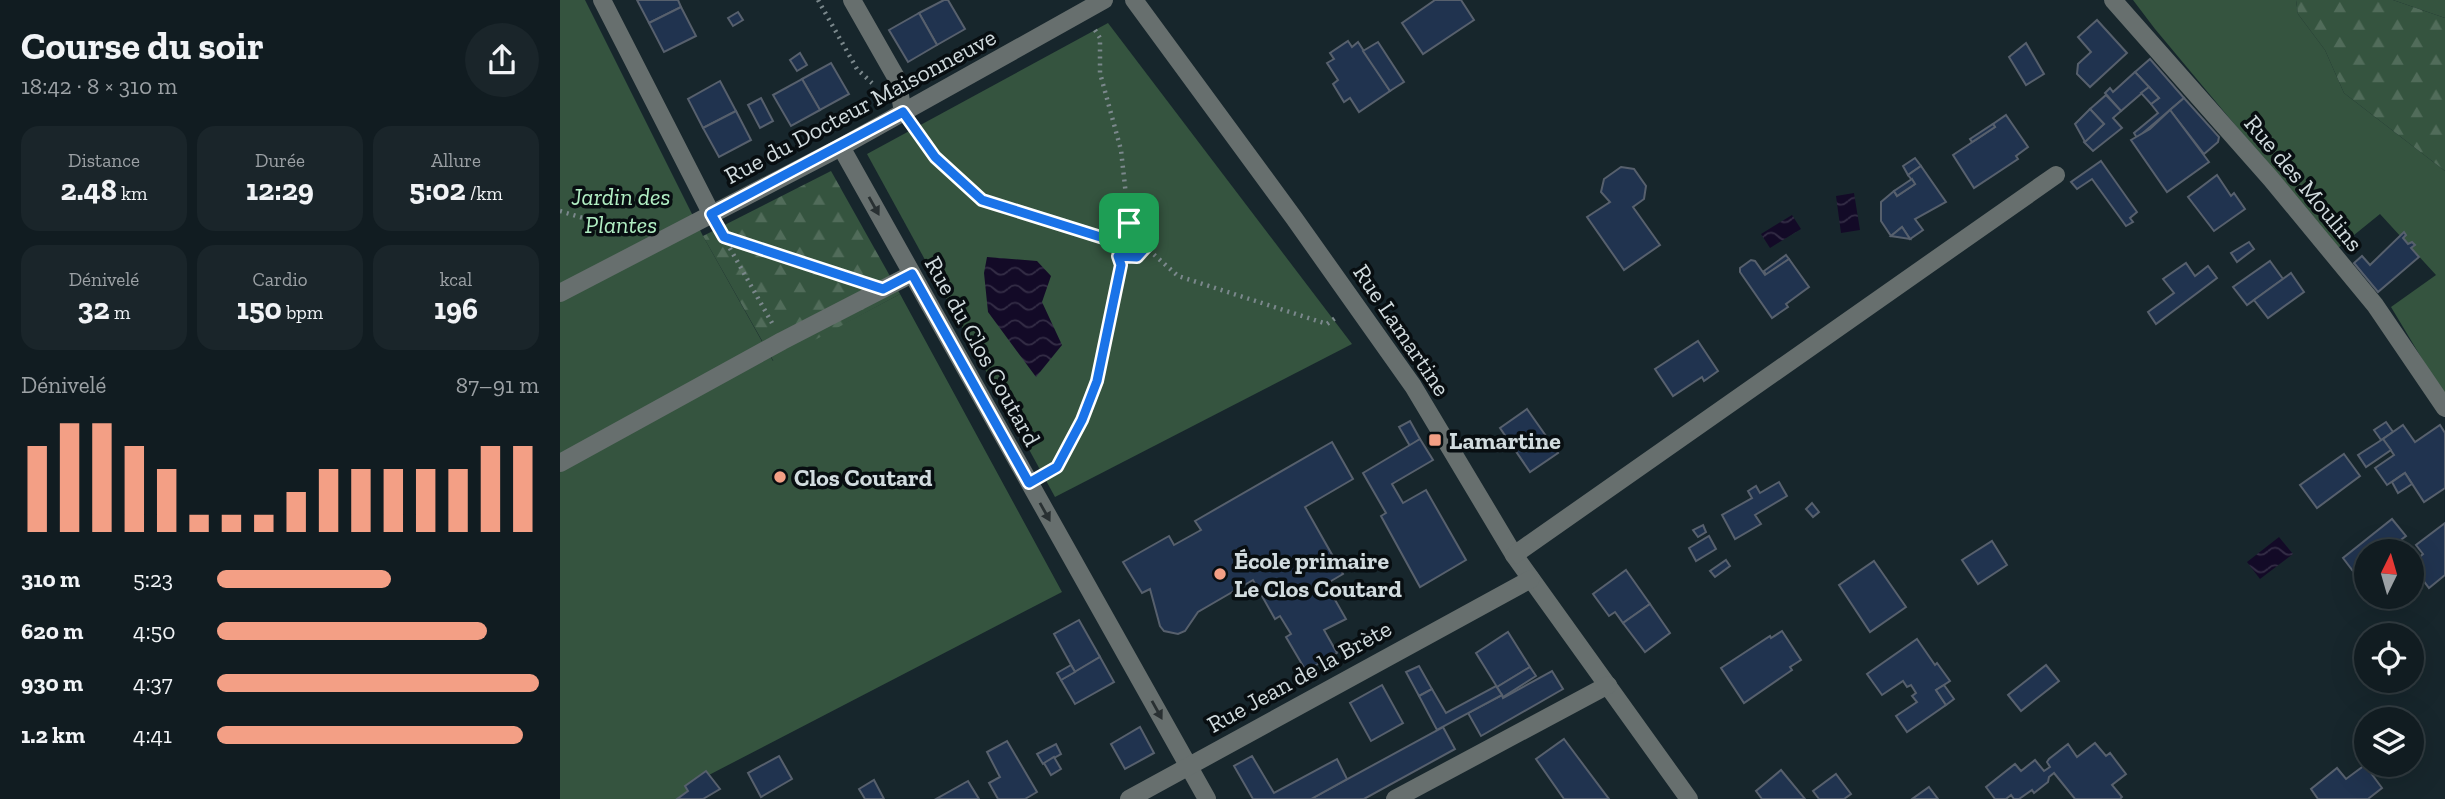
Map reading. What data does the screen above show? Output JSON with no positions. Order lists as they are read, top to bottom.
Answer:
{
  "streets": {
    "street": [
      "Rue du Docteur Maisonneuve",
      "Rue des Moulins",
      "Rue Lamartine",
      "Rue du Clos Coutard",
      "Rue Jean de la Brète"
    ]
  },
  "crossings": [
    ["Rue du Docteur Maisonneuve", "Rue du Clos Coutard"],
    ["Rue Lamartine", "Rue Jean de la Brète"],
    ["Rue du Clos Coutard", "Rue Jean de la Brète"]
  ],
  "one_way": ["Rue du Clos Coutard"],
  "parks": ["Jardin des Plantes"],
  "places": {
    "transit": ["Lamartine"],
    "other": ["Clos Coutard", "École primaire Le Clos Coutard"]
  },
  "north": "top",
  "page": {
    "heading": ["Course du soir", "18:42 · 8 × 310 m"],
    "stats": [
      ["Distance", "2.48 km"],
      ["Durée", "12:29"],
      ["Allure", "5:02 /km"],
      ["Dénivelé", "32 m"],
      ["Cardio", "150 bpm"],
      ["kcal", "196"]
    ],
    "chart": ["Dénivelé", "87–91 m"],
    "list": [
      {
        "name": "310 m",
        "note": "5:23"
      },
      {
        "name": "620 m",
        "note": "4:50"
      },
      {
        "name": "930 m",
        "note": "4:37"
      },
      {
        "name": "1.2 km",
        "note": "4:41"
      }
    ]
  }
}
